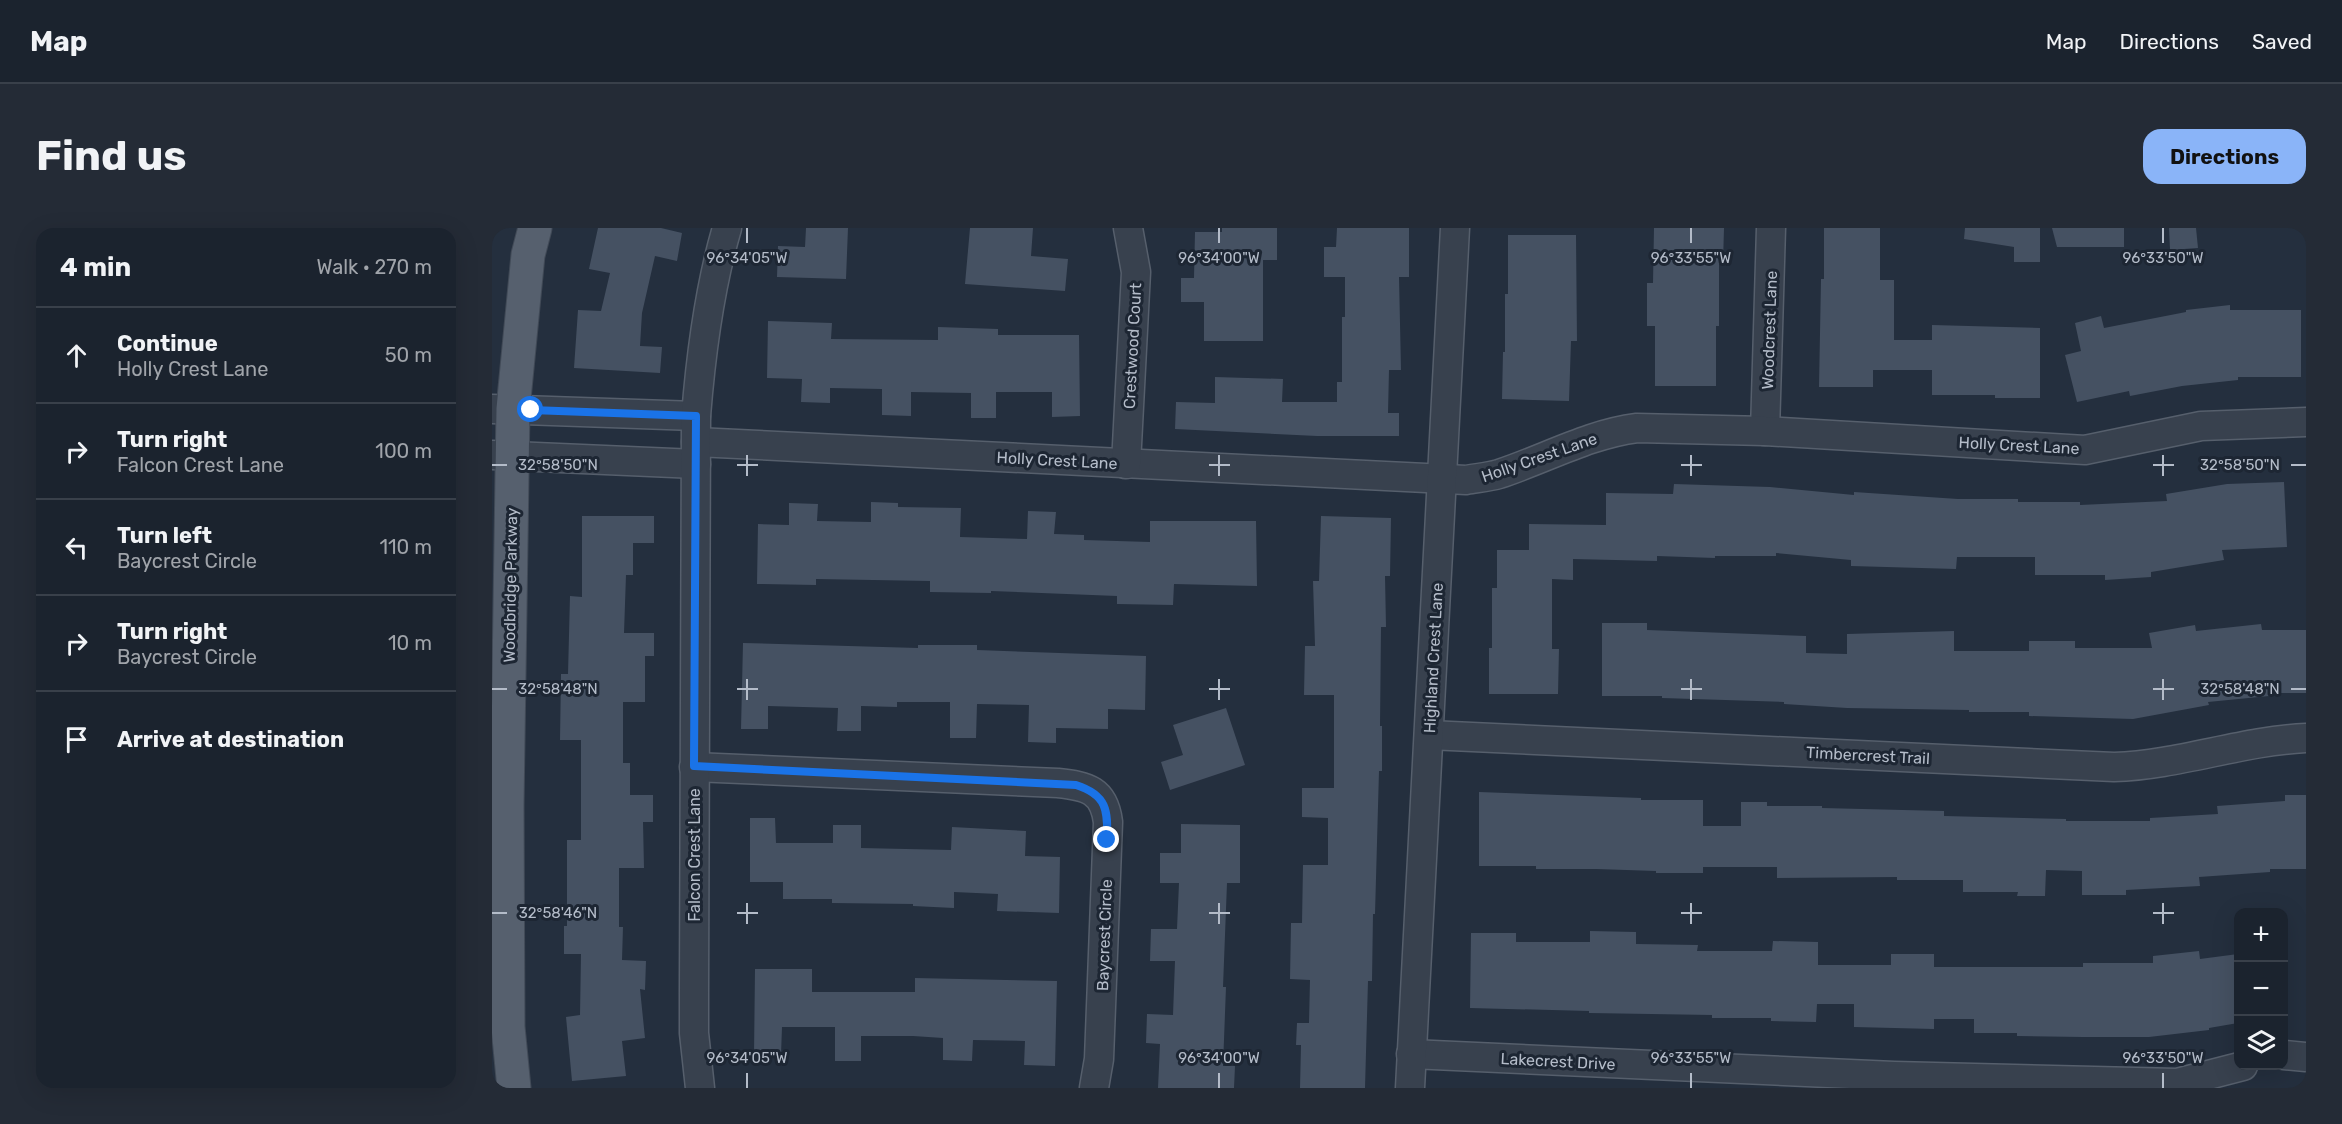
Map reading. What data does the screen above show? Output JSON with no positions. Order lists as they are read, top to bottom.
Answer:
{
  "streets": {
    "main road": ["Woodbridge Parkway"],
    "street": [
      "Woodcrest Lane",
      "Crestwood Court",
      "Holly Crest Lane",
      "Highland Crest Lane",
      "Timbercrest Trail",
      "Falcon Crest Lane",
      "Baycrest Circle",
      "Lakecrest Drive"
    ]
  },
  "crossings": [
    ["Woodcrest Lane", "Holly Crest Lane"],
    ["Crestwood Court", "Holly Crest Lane"],
    ["Holly Crest Lane", "Woodbridge Parkway"],
    ["Holly Crest Lane", "Highland Crest Lane"],
    ["Holly Crest Lane", "Falcon Crest Lane"],
    ["Highland Crest Lane", "Timbercrest Trail"],
    ["Highland Crest Lane", "Lakecrest Drive"],
    ["Falcon Crest Lane", "Baycrest Circle"]
  ],
  "page": {
    "header": "Map",
    "nav": ["Map", "Directions", "Saved"],
    "buttons": "Directions",
    "title": "Find us",
    "heading": ["4 min", "Walk · 270 m"],
    "list": [
      ["Continue", "Holly Crest Lane", "50 m"],
      ["Turn right", "Falcon Crest Lane", "100 m"],
      ["Turn left", "Baycrest Circle", "110 m"],
      ["Turn right", "Baycrest Circle", "10 m"],
      "Arrive at destination"
    ],
    "map_buttons": ["+", "−"]
  },
  "coordinates": [
    "96°34'05\"W",
    "96°34'00\"W",
    "96°33'55\"W",
    "96°33'50\"W",
    "32°58'50\"N",
    "32°58'48\"N",
    "32°58'46\"N"
  ]
}
